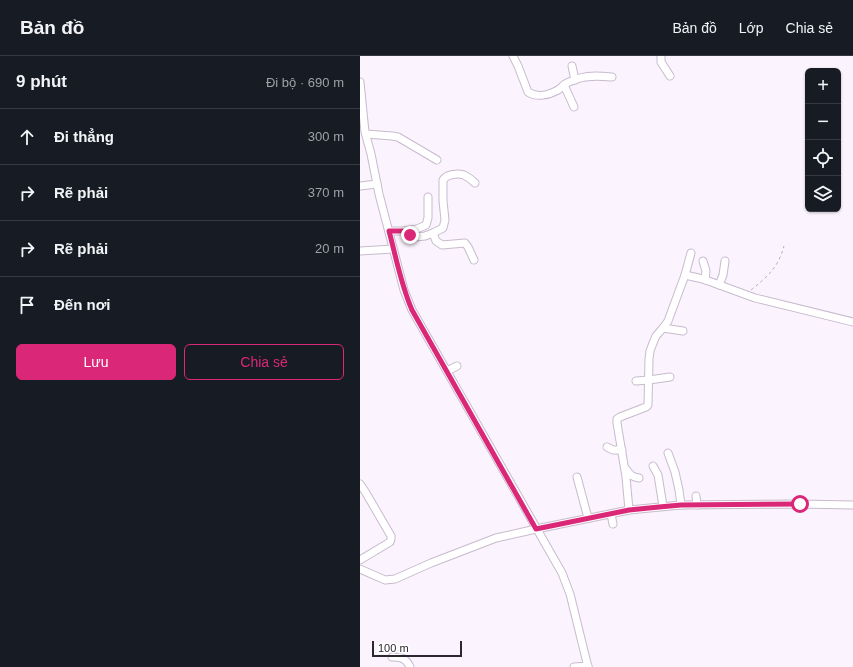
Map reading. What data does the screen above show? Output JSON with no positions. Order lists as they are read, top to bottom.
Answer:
{
  "scale_bar": "100 m",
  "page": {
    "header": "Bản đồ",
    "nav": ["Bản đồ", "Lớp", "Chia sẻ"],
    "heading": ["9 phút", "Đi bộ · 690 m"],
    "map_buttons": ["+", "−"],
    "list": [
      ["Đi thẳng", "300 m"],
      ["Rẽ phải", "370 m"],
      ["Rẽ phải", "20 m"],
      "Đến nơi"
    ],
    "buttons": ["Lưu", "Chia sẻ"],
    "scale": "100 m"
  }
}
